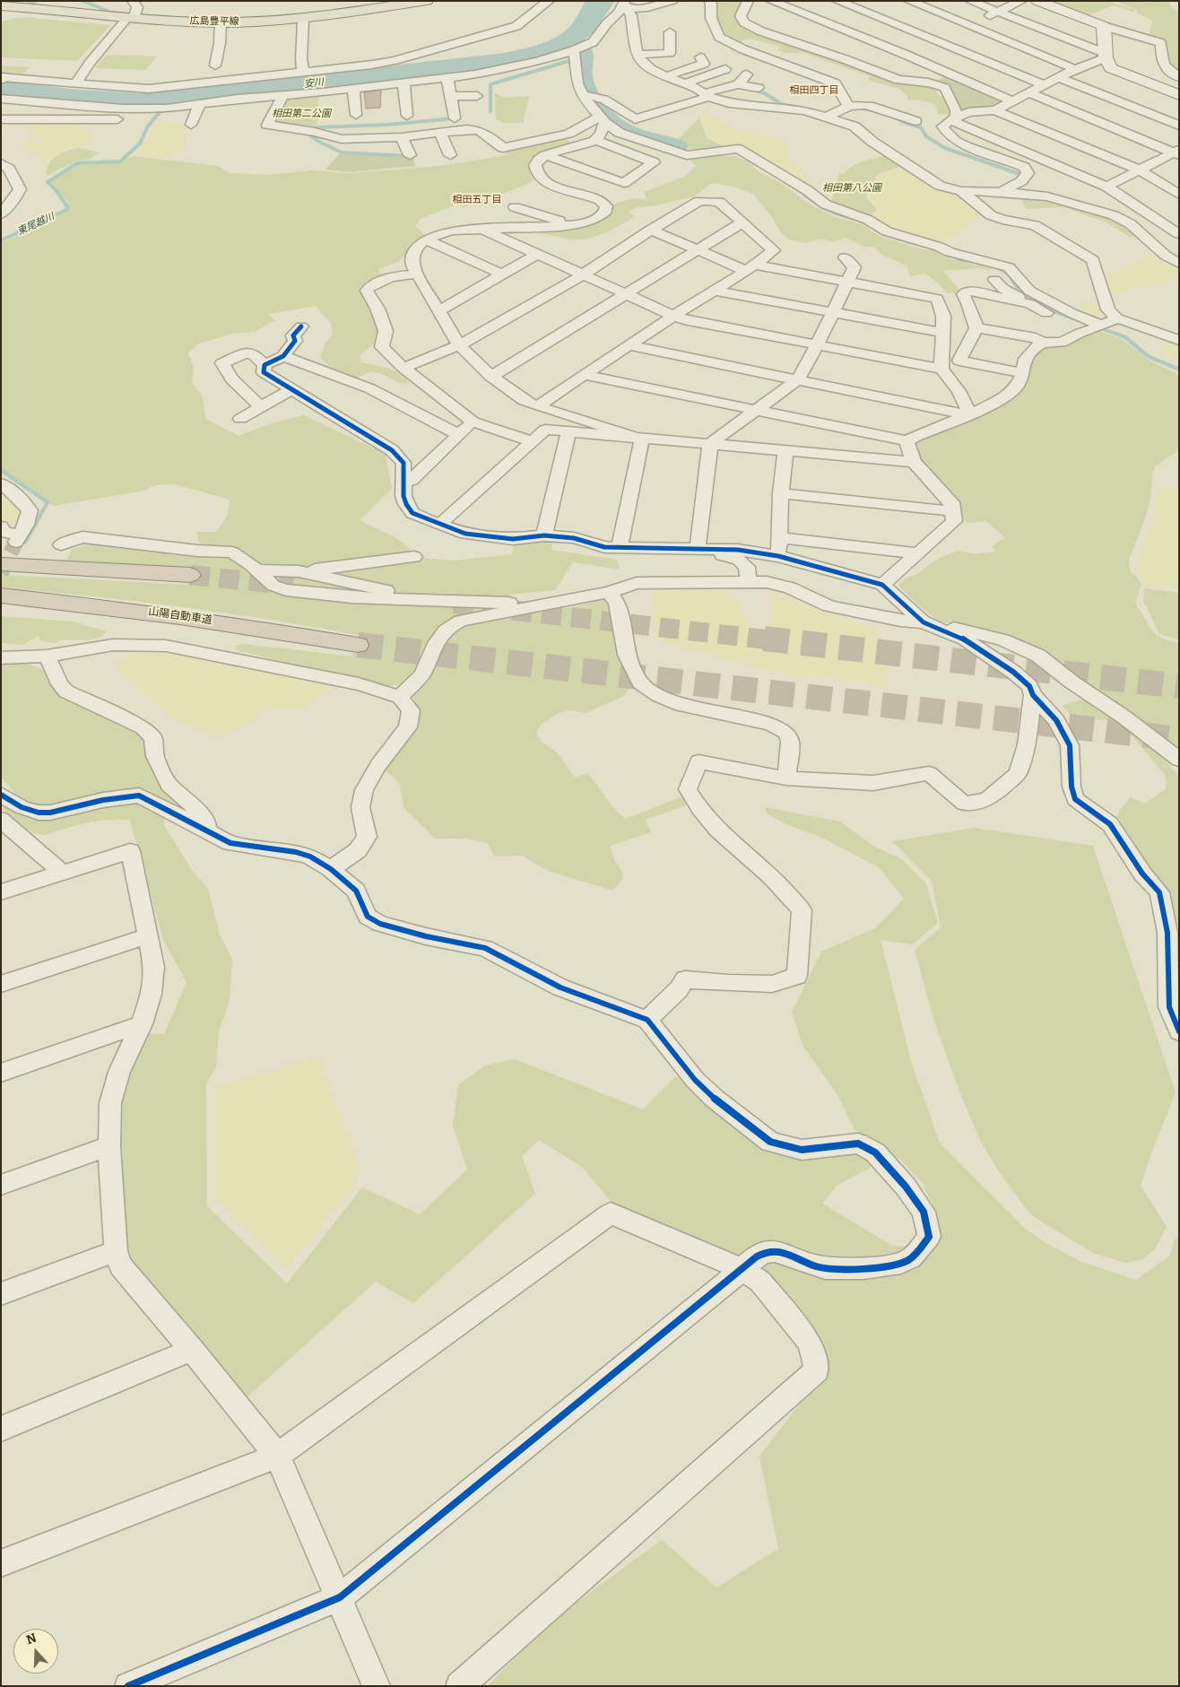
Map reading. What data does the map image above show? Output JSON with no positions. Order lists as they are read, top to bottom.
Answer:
{
  "streets": {
    "highway": ["山陽自動車道"],
    "main road": ["広島豊平線"]
  },
  "districts": ["相田四丁目", "相田五丁目"],
  "water": ["安川", "東尾越川"],
  "parks": ["相田第二公園", "相田第八公園"],
  "north": "top"
}
